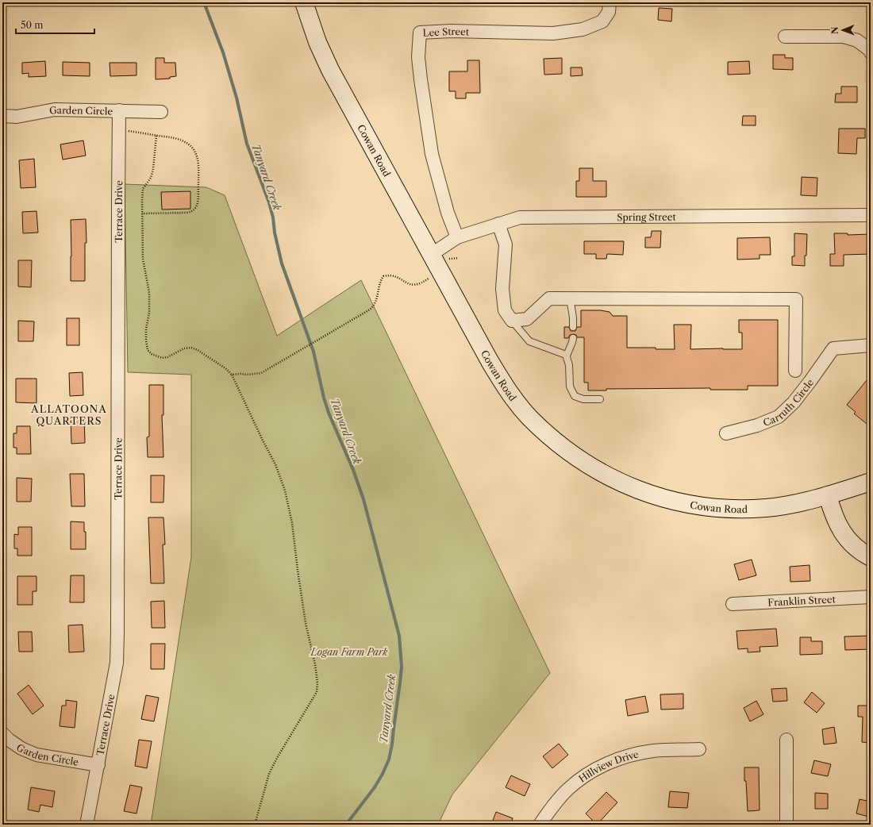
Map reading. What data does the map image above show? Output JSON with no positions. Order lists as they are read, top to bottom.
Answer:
{
  "streets": {
    "main road": ["Cowan Road"],
    "street": [
      "Lee Street",
      "Garden Circle",
      "Terrace Drive",
      "Spring Street",
      "Carruth Circle",
      "Franklin Street",
      "Hillview Drive"
    ]
  },
  "crossings": [
    ["Lee Street", "Spring Street"],
    ["Garden Circle", "Terrace Drive"],
    ["Cowan Road", "Spring Street"]
  ],
  "districts": ["ALLATOONA QUARTERS"],
  "water": ["Tanyard Creek"],
  "parks": ["Logan Farm Park"],
  "scale_bar": "50 m",
  "north": "left"
}
